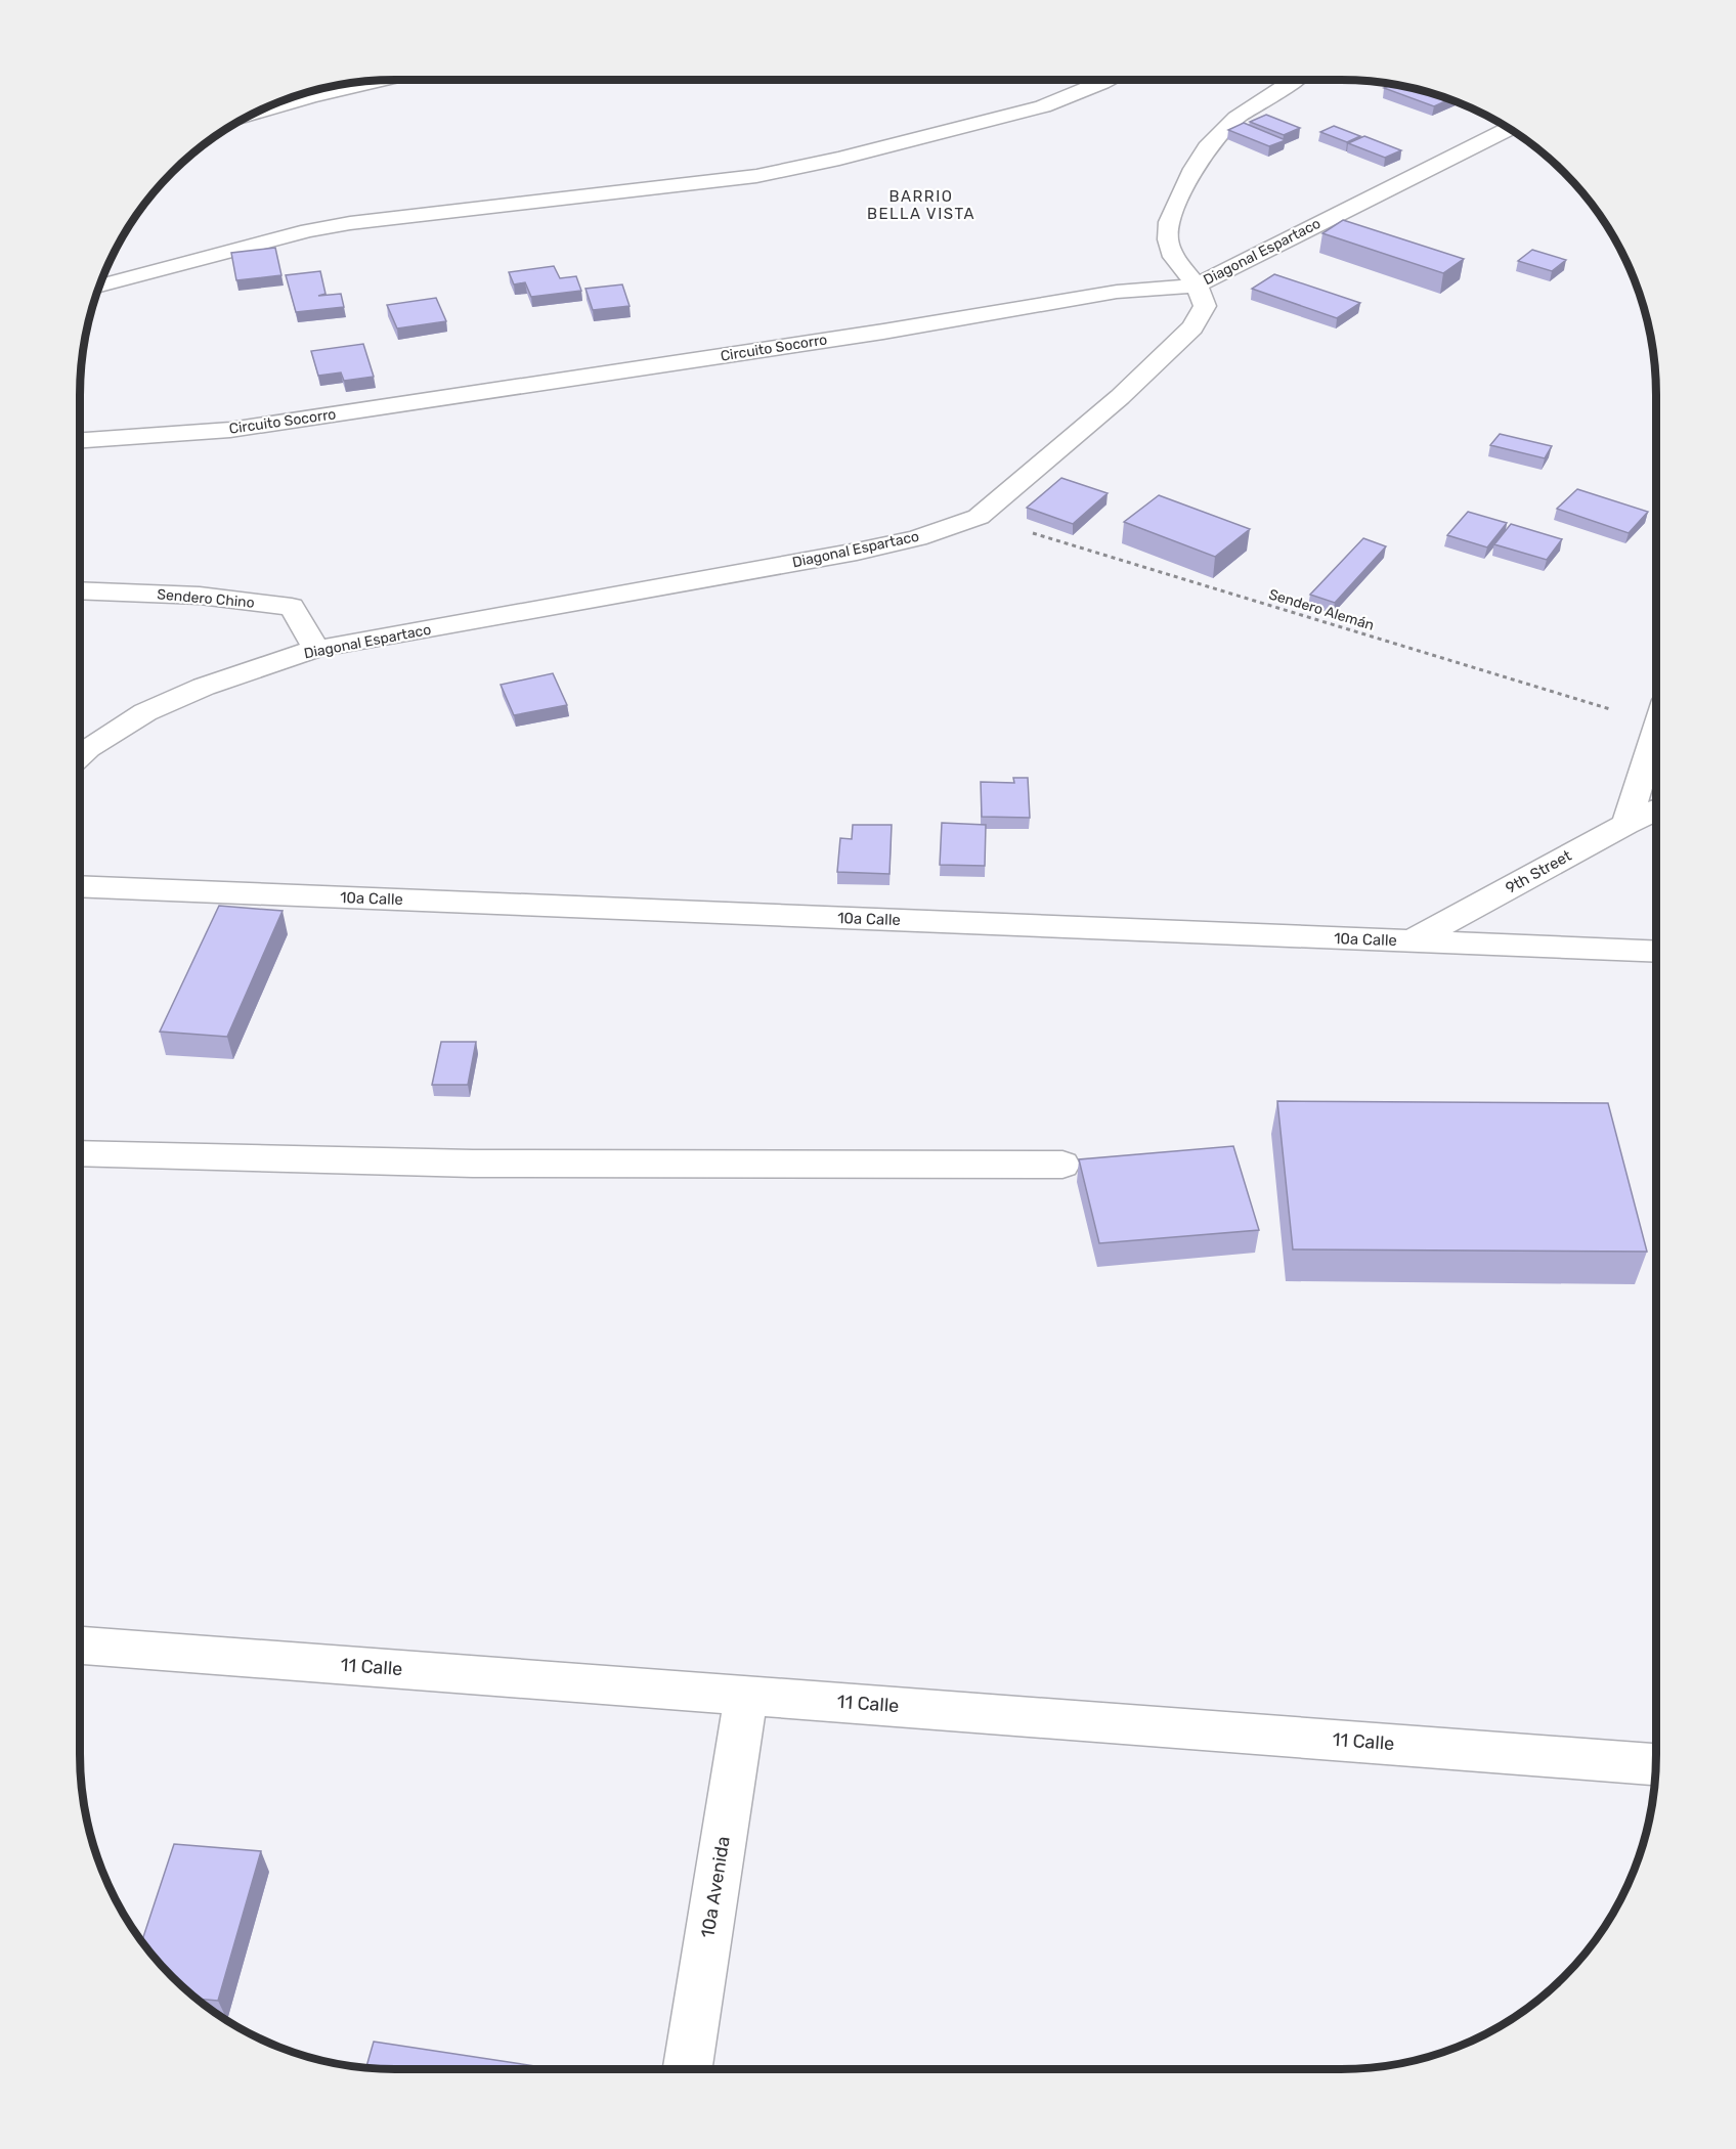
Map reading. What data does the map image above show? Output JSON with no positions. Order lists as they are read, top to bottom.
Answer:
{
  "streets": {
    "street": [
      "Diagonal Espartaco",
      "Circuito Socorro",
      "Sendero Chino",
      "9th Street",
      "10a Calle",
      "11 Calle",
      "10a Avenida"
    ],
    "path": ["Sendero Alemán"]
  },
  "crossings": [
    ["Diagonal Espartaco", "Circuito Socorro"],
    ["Diagonal Espartaco", "Sendero Chino"],
    ["Diagonal Espartaco", "Sendero Alemán"],
    ["9th Street", "10a Calle"],
    ["11 Calle", "10a Avenida"]
  ],
  "districts": ["BARRIO BELLA VISTA"]
}
